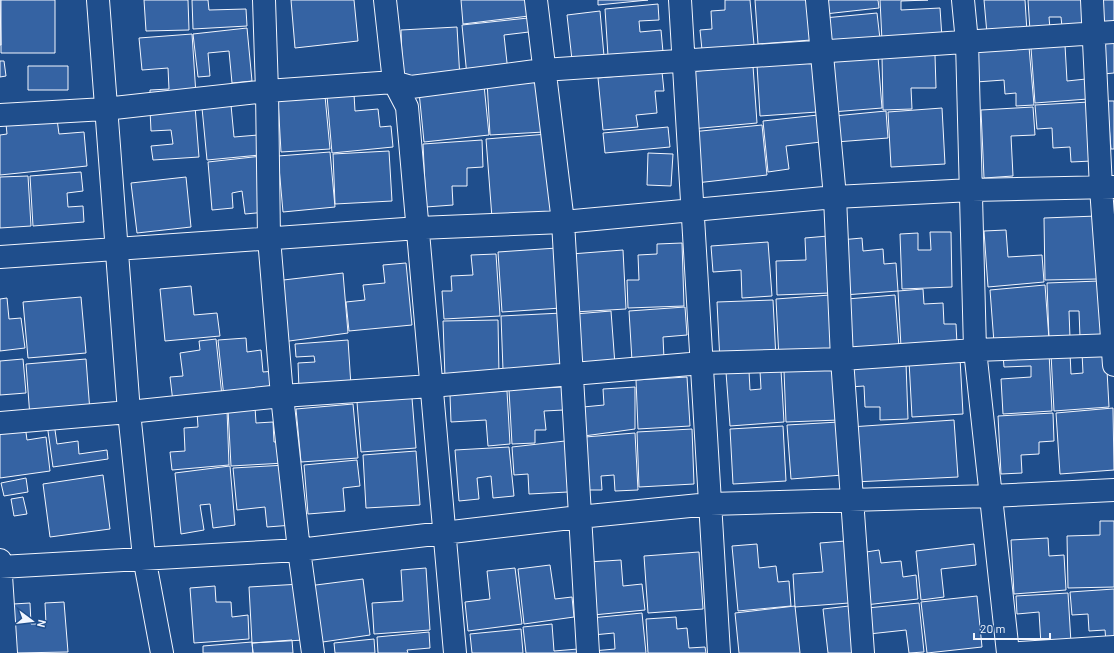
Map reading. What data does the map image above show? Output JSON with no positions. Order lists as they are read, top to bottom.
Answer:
{
  "scale_bar": "20 m",
  "north": "right"
}
